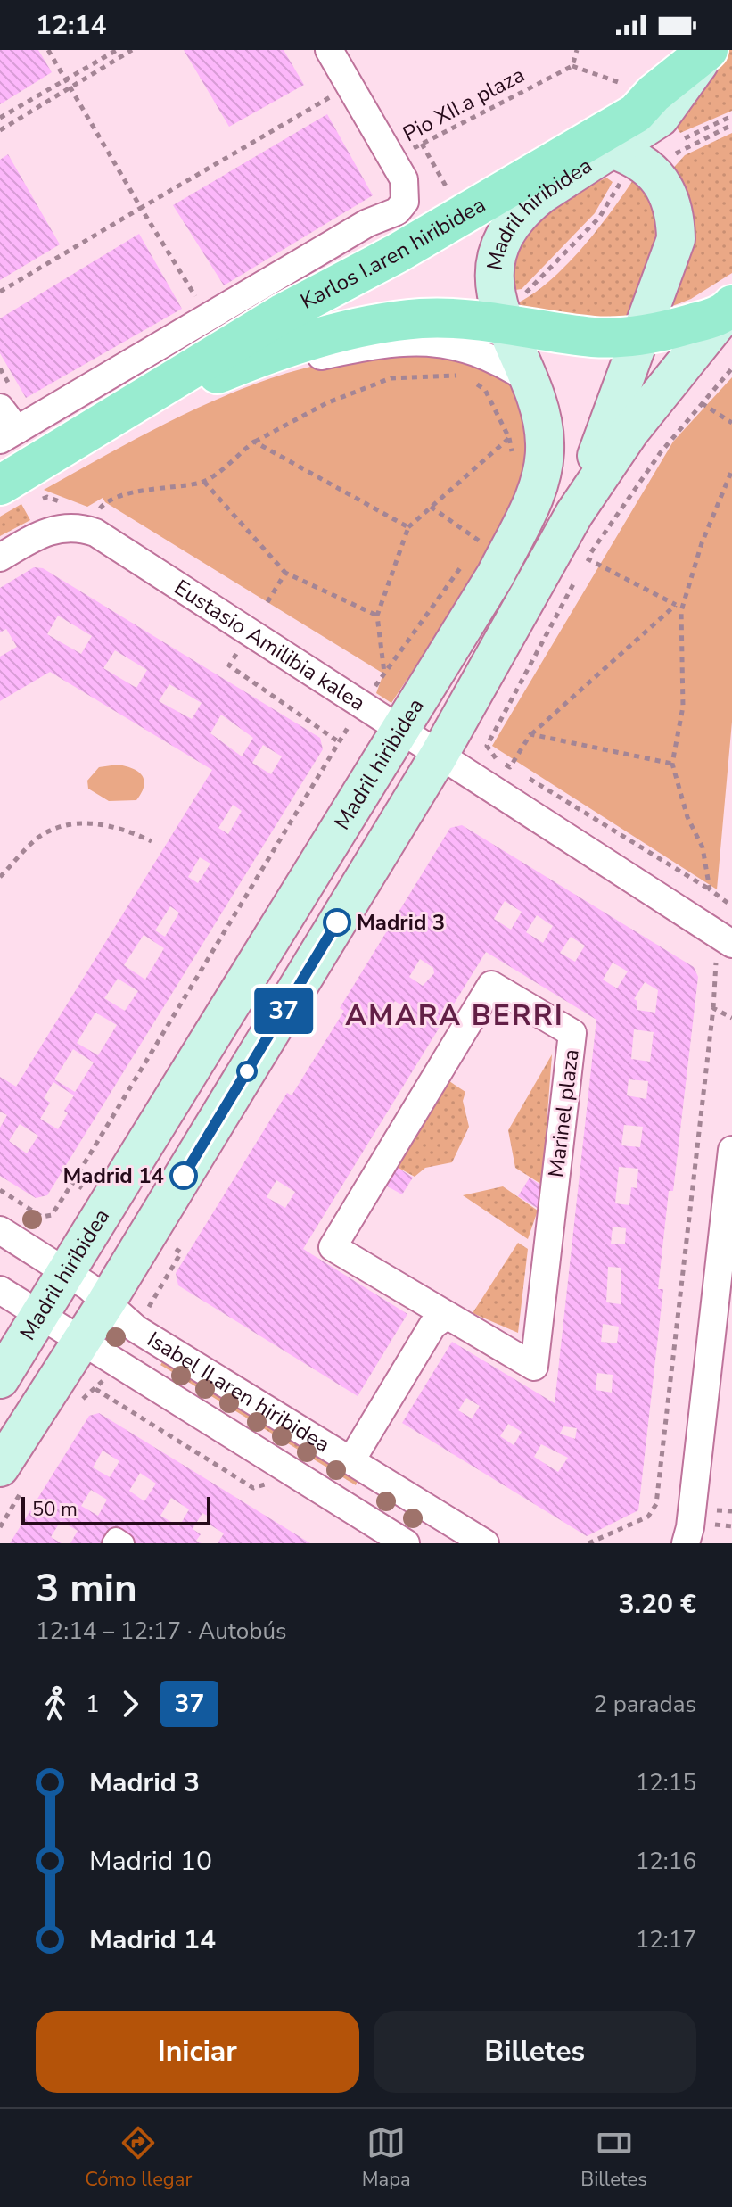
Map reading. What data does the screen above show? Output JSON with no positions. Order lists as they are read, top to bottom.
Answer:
{
  "streets": {
    "main road": ["Madril hiribidea", "Karlos I.aren hiribidea"],
    "street": ["Eustasio Amilibia kalea", "Marinel plaza", "Isabel II.aren hiribidea"],
    "path": ["Pio XII.a plaza"]
  },
  "crossings": [
    ["Pio XII.a plaza", "Karlos I.aren hiribidea"],
    ["Madril hiribidea", "Karlos I.aren hiribidea"],
    ["Madril hiribidea", "Eustasio Amilibia kalea"],
    ["Madril hiribidea", "Isabel II.aren hiribidea"]
  ],
  "districts": ["AMARA BERRI"],
  "places": ["Madrid 3", "Madrid 14"],
  "lines": ["bus line 37"],
  "scale_bar": "50 m",
  "page": {
    "status": "12:14",
    "on_map": "37",
    "scale": "50 m",
    "heading": ["3 min", "12:14 – 12:17 · Autobús", "3.20 €"],
    "legs": ["1", "37", "2 paradas"],
    "list": [
      {
        "name": "Madrid 3",
        "value": "12:15"
      },
      {
        "name": "Madrid 10",
        "value": "12:16"
      },
      {
        "name": "Madrid 14",
        "value": "12:17"
      }
    ],
    "buttons": ["Iniciar", "Billetes"],
    "tabs": ["Cómo llegar", "Mapa", "Billetes"]
  }
}
